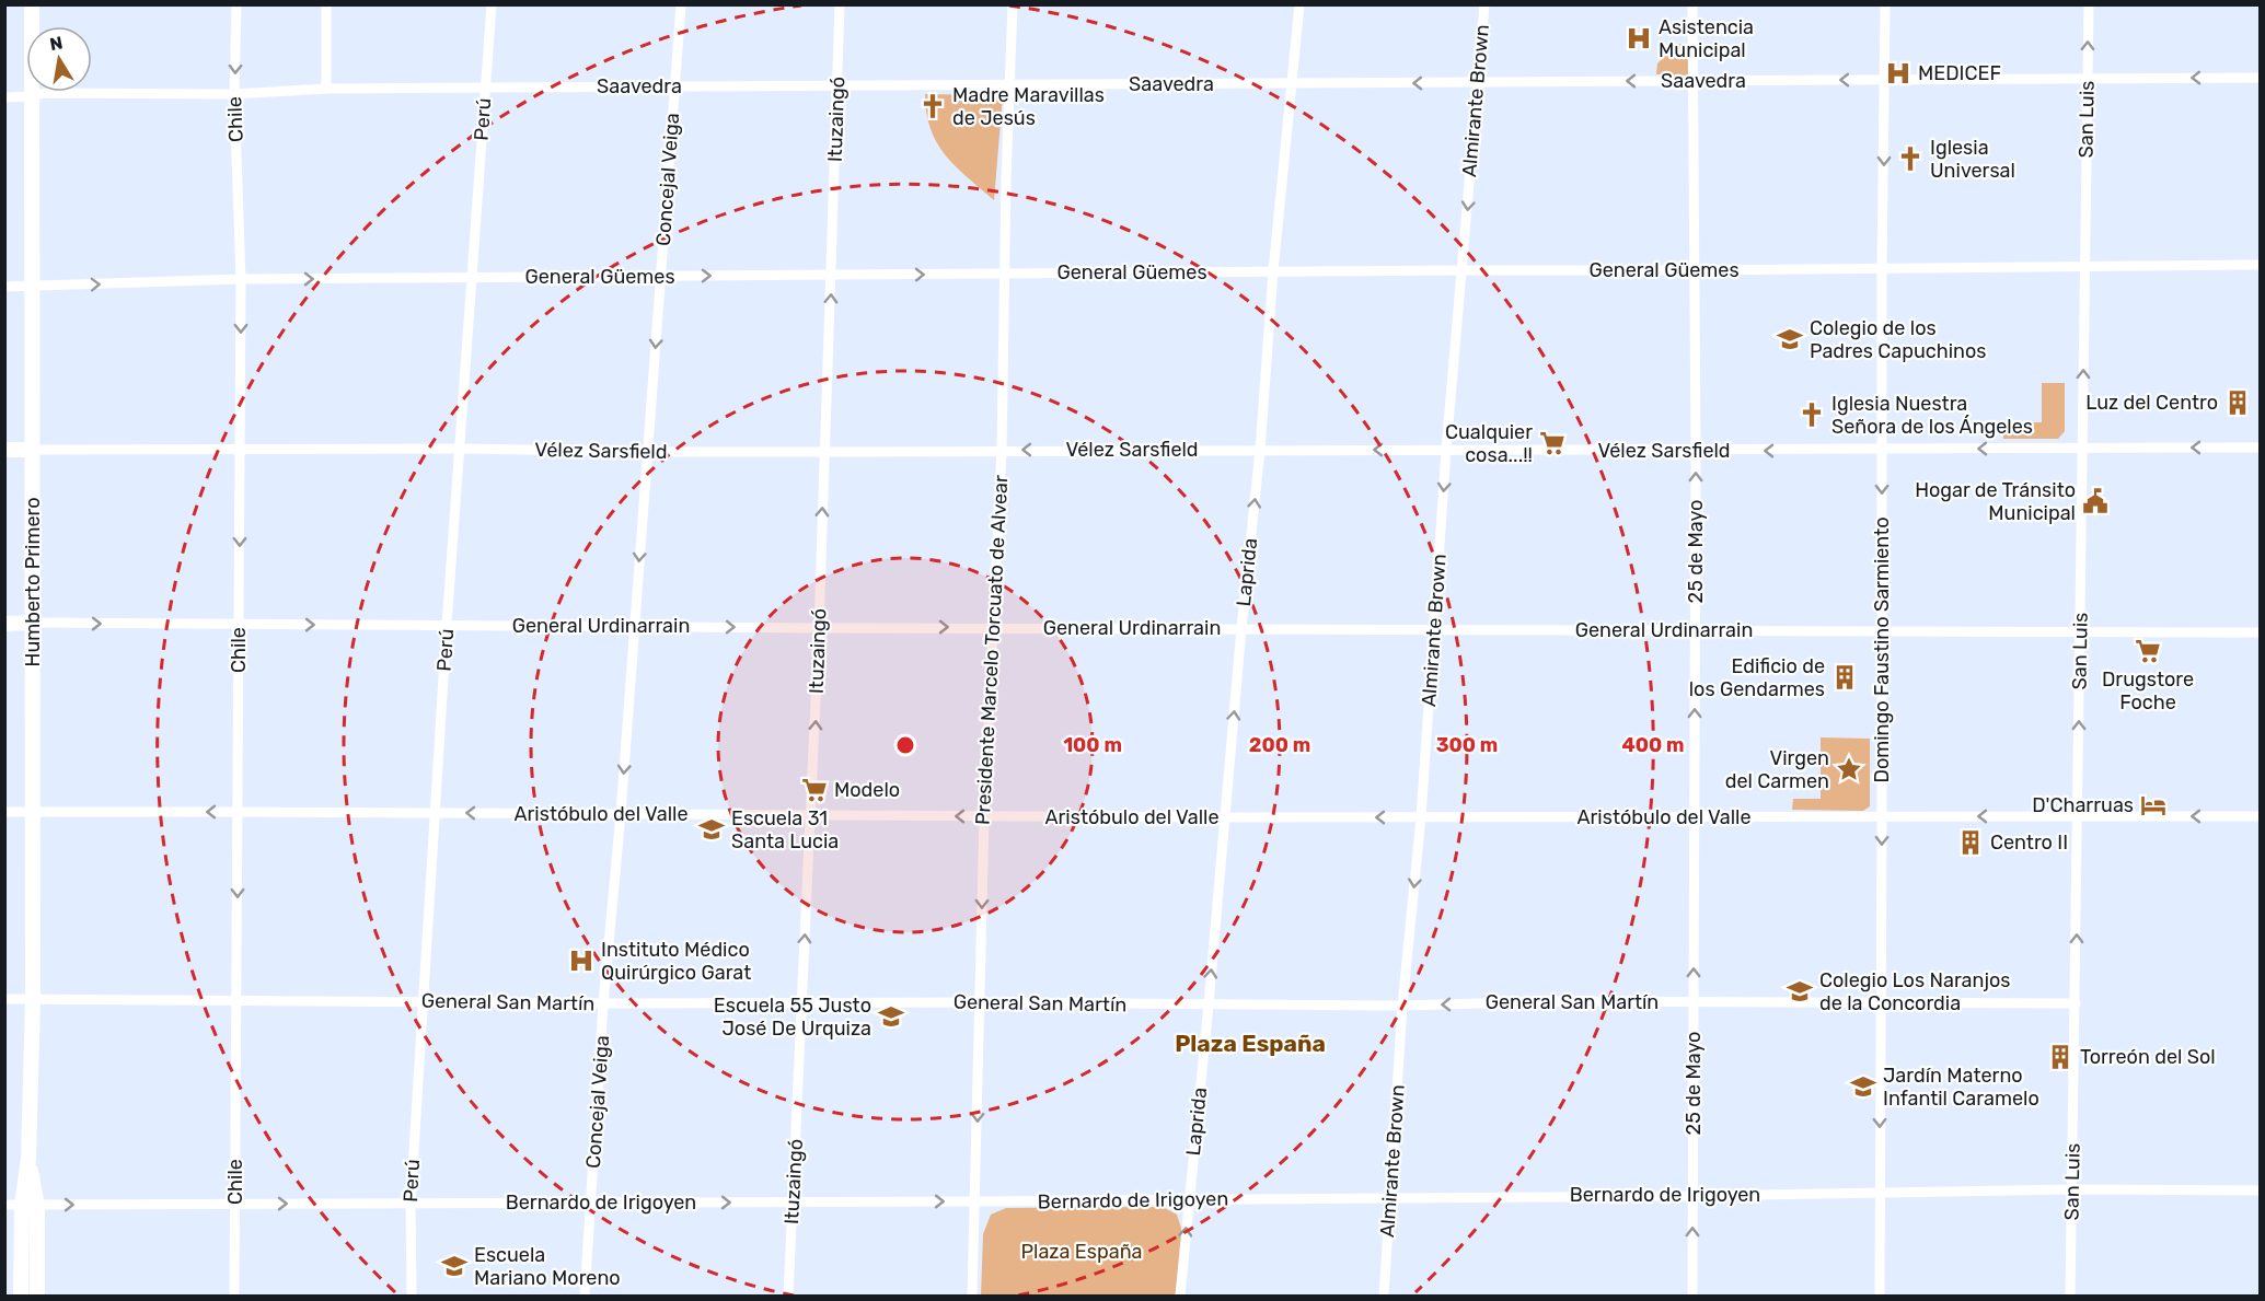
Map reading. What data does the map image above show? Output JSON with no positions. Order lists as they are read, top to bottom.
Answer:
{
  "streets": {
    "street": [
      "Saavedra",
      "Almirante Brown",
      "Chile",
      "Perú",
      "Ituzaingó",
      "San Luis",
      "Concejal Veiga",
      "General Güemes",
      "Vélez Sarsfield",
      "25 de Mayo",
      "Laprida",
      "Humberto Primero",
      "General Urdinarrain",
      "Presidente Marcelo Torcuato de Alvear",
      "Domingo Faustino Sarmiento",
      "Aristóbulo del Valle",
      "General San Martín",
      "Bernardo de Irigoyen"
    ]
  },
  "crossings": [
    ["Saavedra", "Almirante Brown"],
    ["Saavedra", "Chile"],
    ["Saavedra", "Perú"],
    ["Saavedra", "Ituzaingó"],
    ["Saavedra", "San Luis"],
    ["Saavedra", "Concejal Veiga"],
    ["Saavedra", "25 de Mayo"],
    ["Saavedra", "Laprida"],
    ["Saavedra", "Humberto Primero"],
    ["Saavedra", "Presidente Marcelo Torcuato de Alvear"],
    ["Saavedra", "Domingo Faustino Sarmiento"],
    ["Almirante Brown", "General Güemes"],
    ["Almirante Brown", "Vélez Sarsfield"],
    ["Almirante Brown", "General Urdinarrain"],
    ["Almirante Brown", "Aristóbulo del Valle"],
    ["Almirante Brown", "General San Martín"],
    ["Almirante Brown", "Bernardo de Irigoyen"],
    ["Chile", "General Güemes"],
    ["Chile", "Vélez Sarsfield"],
    ["Chile", "General Urdinarrain"],
    ["Chile", "Aristóbulo del Valle"],
    ["Chile", "General San Martín"],
    ["Chile", "Bernardo de Irigoyen"],
    ["Perú", "General Güemes"],
    ["Perú", "Vélez Sarsfield"],
    ["Perú", "General Urdinarrain"],
    ["Perú", "Aristóbulo del Valle"],
    ["Perú", "General San Martín"],
    ["Perú", "Bernardo de Irigoyen"],
    ["Ituzaingó", "General Güemes"],
    ["Ituzaingó", "Vélez Sarsfield"],
    ["Ituzaingó", "General Urdinarrain"],
    ["Ituzaingó", "Aristóbulo del Valle"],
    ["Ituzaingó", "General San Martín"],
    ["Ituzaingó", "Bernardo de Irigoyen"],
    ["San Luis", "General Güemes"],
    ["San Luis", "Vélez Sarsfield"],
    ["San Luis", "General Urdinarrain"],
    ["San Luis", "Aristóbulo del Valle"],
    ["San Luis", "General San Martín"],
    ["San Luis", "Bernardo de Irigoyen"],
    ["Concejal Veiga", "General Güemes"],
    ["Concejal Veiga", "Vélez Sarsfield"],
    ["Concejal Veiga", "General Urdinarrain"],
    ["Concejal Veiga", "Aristóbulo del Valle"],
    ["Concejal Veiga", "General San Martín"],
    ["Concejal Veiga", "Bernardo de Irigoyen"],
    ["General Güemes", "25 de Mayo"],
    ["General Güemes", "Laprida"],
    ["General Güemes", "Humberto Primero"],
    ["General Güemes", "Presidente Marcelo Torcuato de Alvear"],
    ["General Güemes", "Domingo Faustino Sarmiento"],
    ["Vélez Sarsfield", "25 de Mayo"],
    ["Vélez Sarsfield", "Laprida"],
    ["Vélez Sarsfield", "Humberto Primero"],
    ["Vélez Sarsfield", "Presidente Marcelo Torcuato de Alvear"],
    ["Vélez Sarsfield", "Domingo Faustino Sarmiento"],
    ["25 de Mayo", "General Urdinarrain"],
    ["25 de Mayo", "Aristóbulo del Valle"],
    ["25 de Mayo", "General San Martín"],
    ["25 de Mayo", "Bernardo de Irigoyen"],
    ["Laprida", "General Urdinarrain"],
    ["Laprida", "Aristóbulo del Valle"],
    ["Laprida", "General San Martín"],
    ["Laprida", "Bernardo de Irigoyen"],
    ["Humberto Primero", "General Urdinarrain"],
    ["Humberto Primero", "Aristóbulo del Valle"],
    ["Humberto Primero", "General San Martín"],
    ["Humberto Primero", "Bernardo de Irigoyen"],
    ["General Urdinarrain", "Presidente Marcelo Torcuato de Alvear"],
    ["General Urdinarrain", "Domingo Faustino Sarmiento"],
    ["Presidente Marcelo Torcuato de Alvear", "Aristóbulo del Valle"],
    ["Presidente Marcelo Torcuato de Alvear", "General San Martín"],
    ["Presidente Marcelo Torcuato de Alvear", "Bernardo de Irigoyen"],
    ["Domingo Faustino Sarmiento", "Aristóbulo del Valle"],
    ["Domingo Faustino Sarmiento", "General San Martín"],
    ["Domingo Faustino Sarmiento", "Bernardo de Irigoyen"]
  ],
  "one_way": [
    "Almirante Brown",
    "Chile",
    "Ituzaingó",
    "San Luis",
    "Concejal Veiga",
    "Vélez Sarsfield",
    "25 de Mayo",
    "Laprida",
    "Domingo Faustino Sarmiento",
    "Aristóbulo del Valle"
  ],
  "districts": ["Plaza España"],
  "parks": ["Plaza España"],
  "places": {
    "hospital": ["Asistencia Municipal", "MEDICEF", "Instituto Médico Quirúrgico Garat"],
    "church": ["Madre Maravillas de Jesús", "Iglesia Universal", "Iglesia Nuestra Señora de los Ángeles"],
    "school or university": [
      "Colegio de los Padres Capuchinos",
      "Escuela 31 Santa Lucia",
      "Colegio Los Naranjos de la Concordia",
      "Escuela 55 Justo José De Urquiza",
      "Jardín Materno Infantil Caramelo",
      "Escuela Mariano Moreno"
    ],
    "building": [
      "Luz del Centro",
      "Edificio de los Gendarmes",
      "Centro II",
      "Torreón del Sol"
    ],
    "supermarket": ["Cualquier cosa...!!", "Drugstore Foche", "Modelo"],
    "public building": ["Hogar de Tránsito Municipal"],
    "place": ["Virgen del Carmen"],
    "hotel": ["D'Charruas"]
  },
  "north": "top",
  "rings": [
    "100 m",
    "200 m",
    "300 m",
    "400 m"
  ]
}
